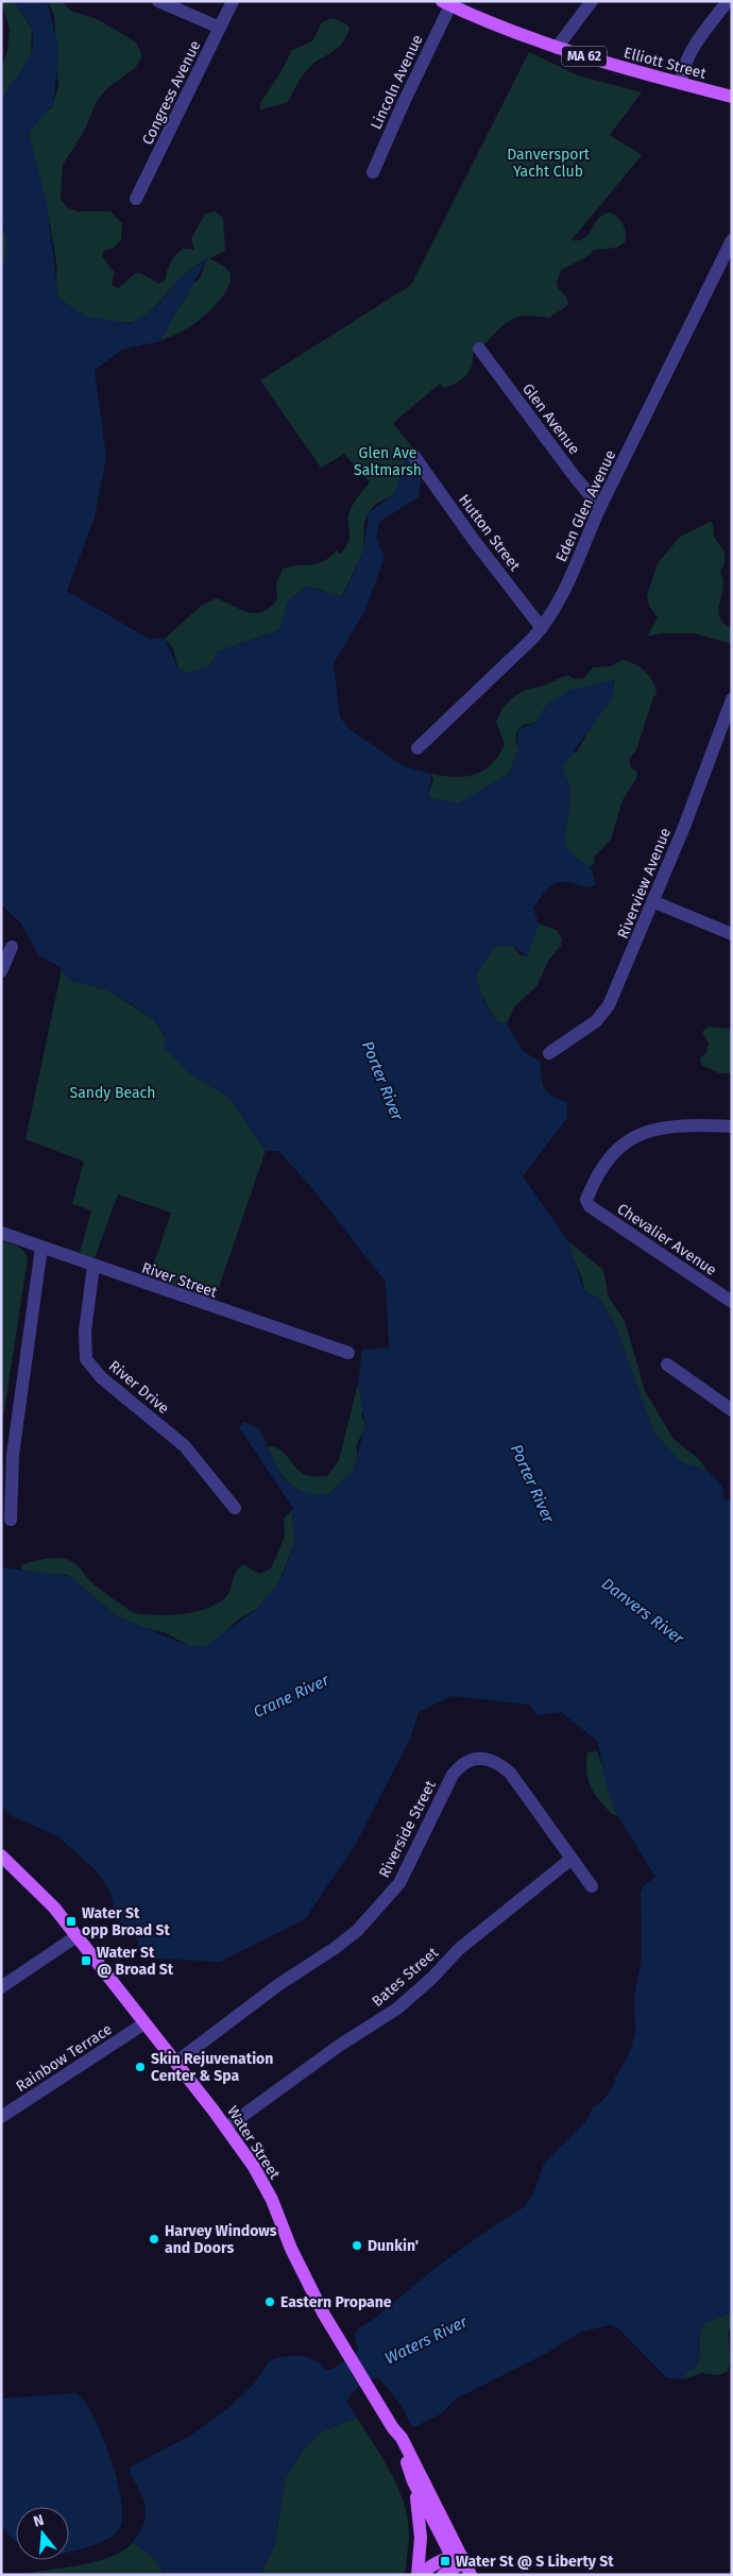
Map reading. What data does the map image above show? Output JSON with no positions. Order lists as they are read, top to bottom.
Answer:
{
  "streets": {
    "main road": ["MA 62", "Elliott Street", "Water Street"],
    "street": [
      "Lincoln Avenue",
      "Congress Avenue",
      "Glen Avenue",
      "Eden Glen Avenue",
      "Hutton Street",
      "Riverview Avenue",
      "Chevalier Avenue",
      "River Street",
      "River Drive",
      "Riverside Street",
      "Bates Street",
      "Rainbow Terrace"
    ]
  },
  "crossings": [
    ["Elliott Street", "Lincoln Avenue"],
    ["Glen Avenue", "Eden Glen Avenue"],
    ["Eden Glen Avenue", "Hutton Street"],
    ["River Street", "River Drive"],
    ["Riverside Street", "Bates Street"],
    ["Riverside Street", "Water Street"],
    ["Bates Street", "Water Street"],
    ["Rainbow Terrace", "Water Street"]
  ],
  "water": [
    "Porter River",
    "Danvers River",
    "Crane River",
    "Waters River"
  ],
  "parks": ["Danversport Yacht Club", "Glen Ave Saltmarsh", "Sandy Beach"],
  "places": {
    "transit": ["Water St opp Broad St", "Water St @ Broad St", "Water St @ S Liberty St"],
    "other": [
      "Skin Rejuvenation Center & Spa",
      "Harvey Windows and Doors",
      "Dunkin'",
      "Eastern Propane"
    ]
  },
  "north": "top"
}
